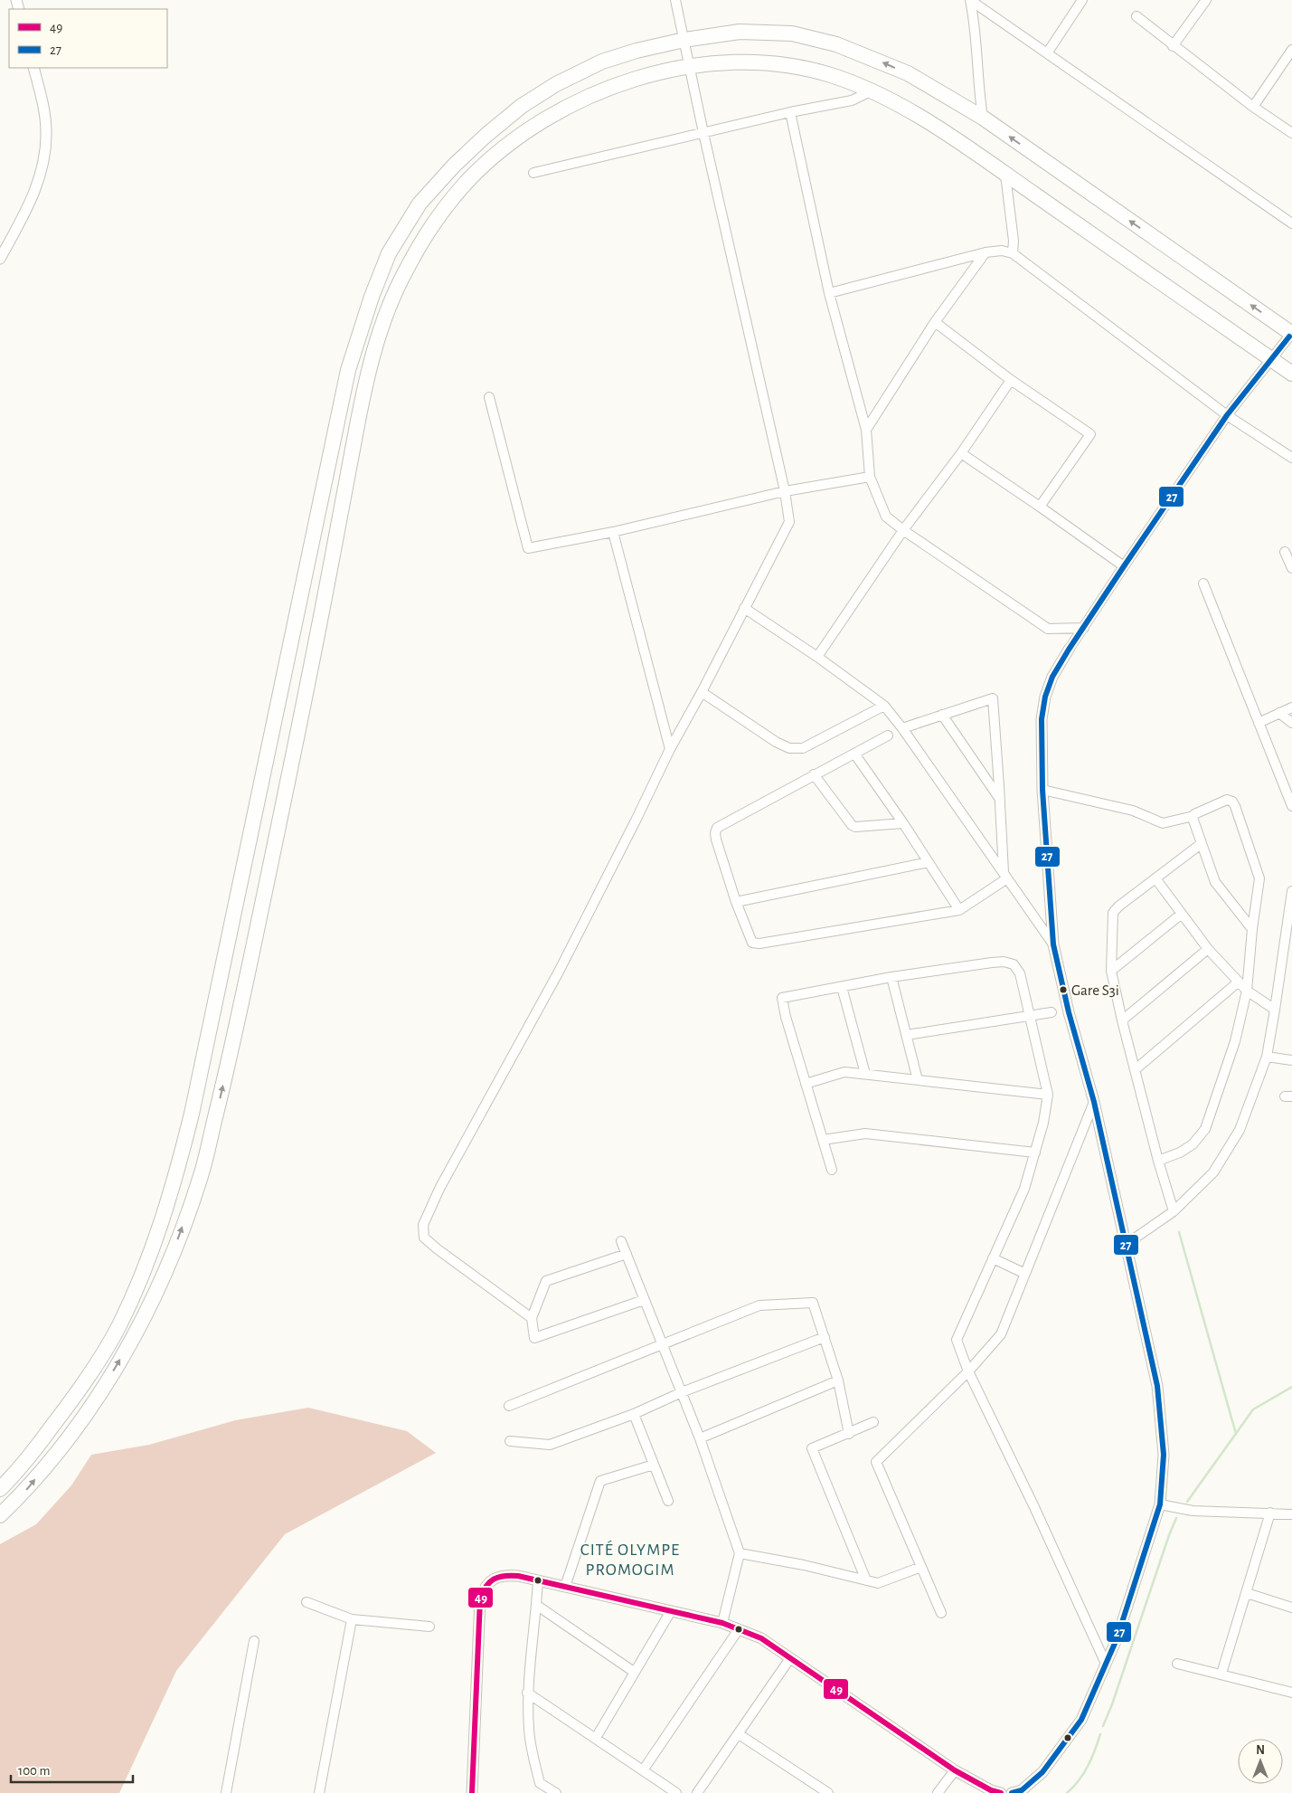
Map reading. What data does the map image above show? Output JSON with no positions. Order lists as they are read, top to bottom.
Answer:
{
  "districts": ["CITÉ OLYMPE PROMOGIM"],
  "places": ["Gare S3i"],
  "lines": ["transit line 27", "transit line 49"],
  "legend": ["49", "27"],
  "scale_bar": "100 m",
  "north": "top"
}
